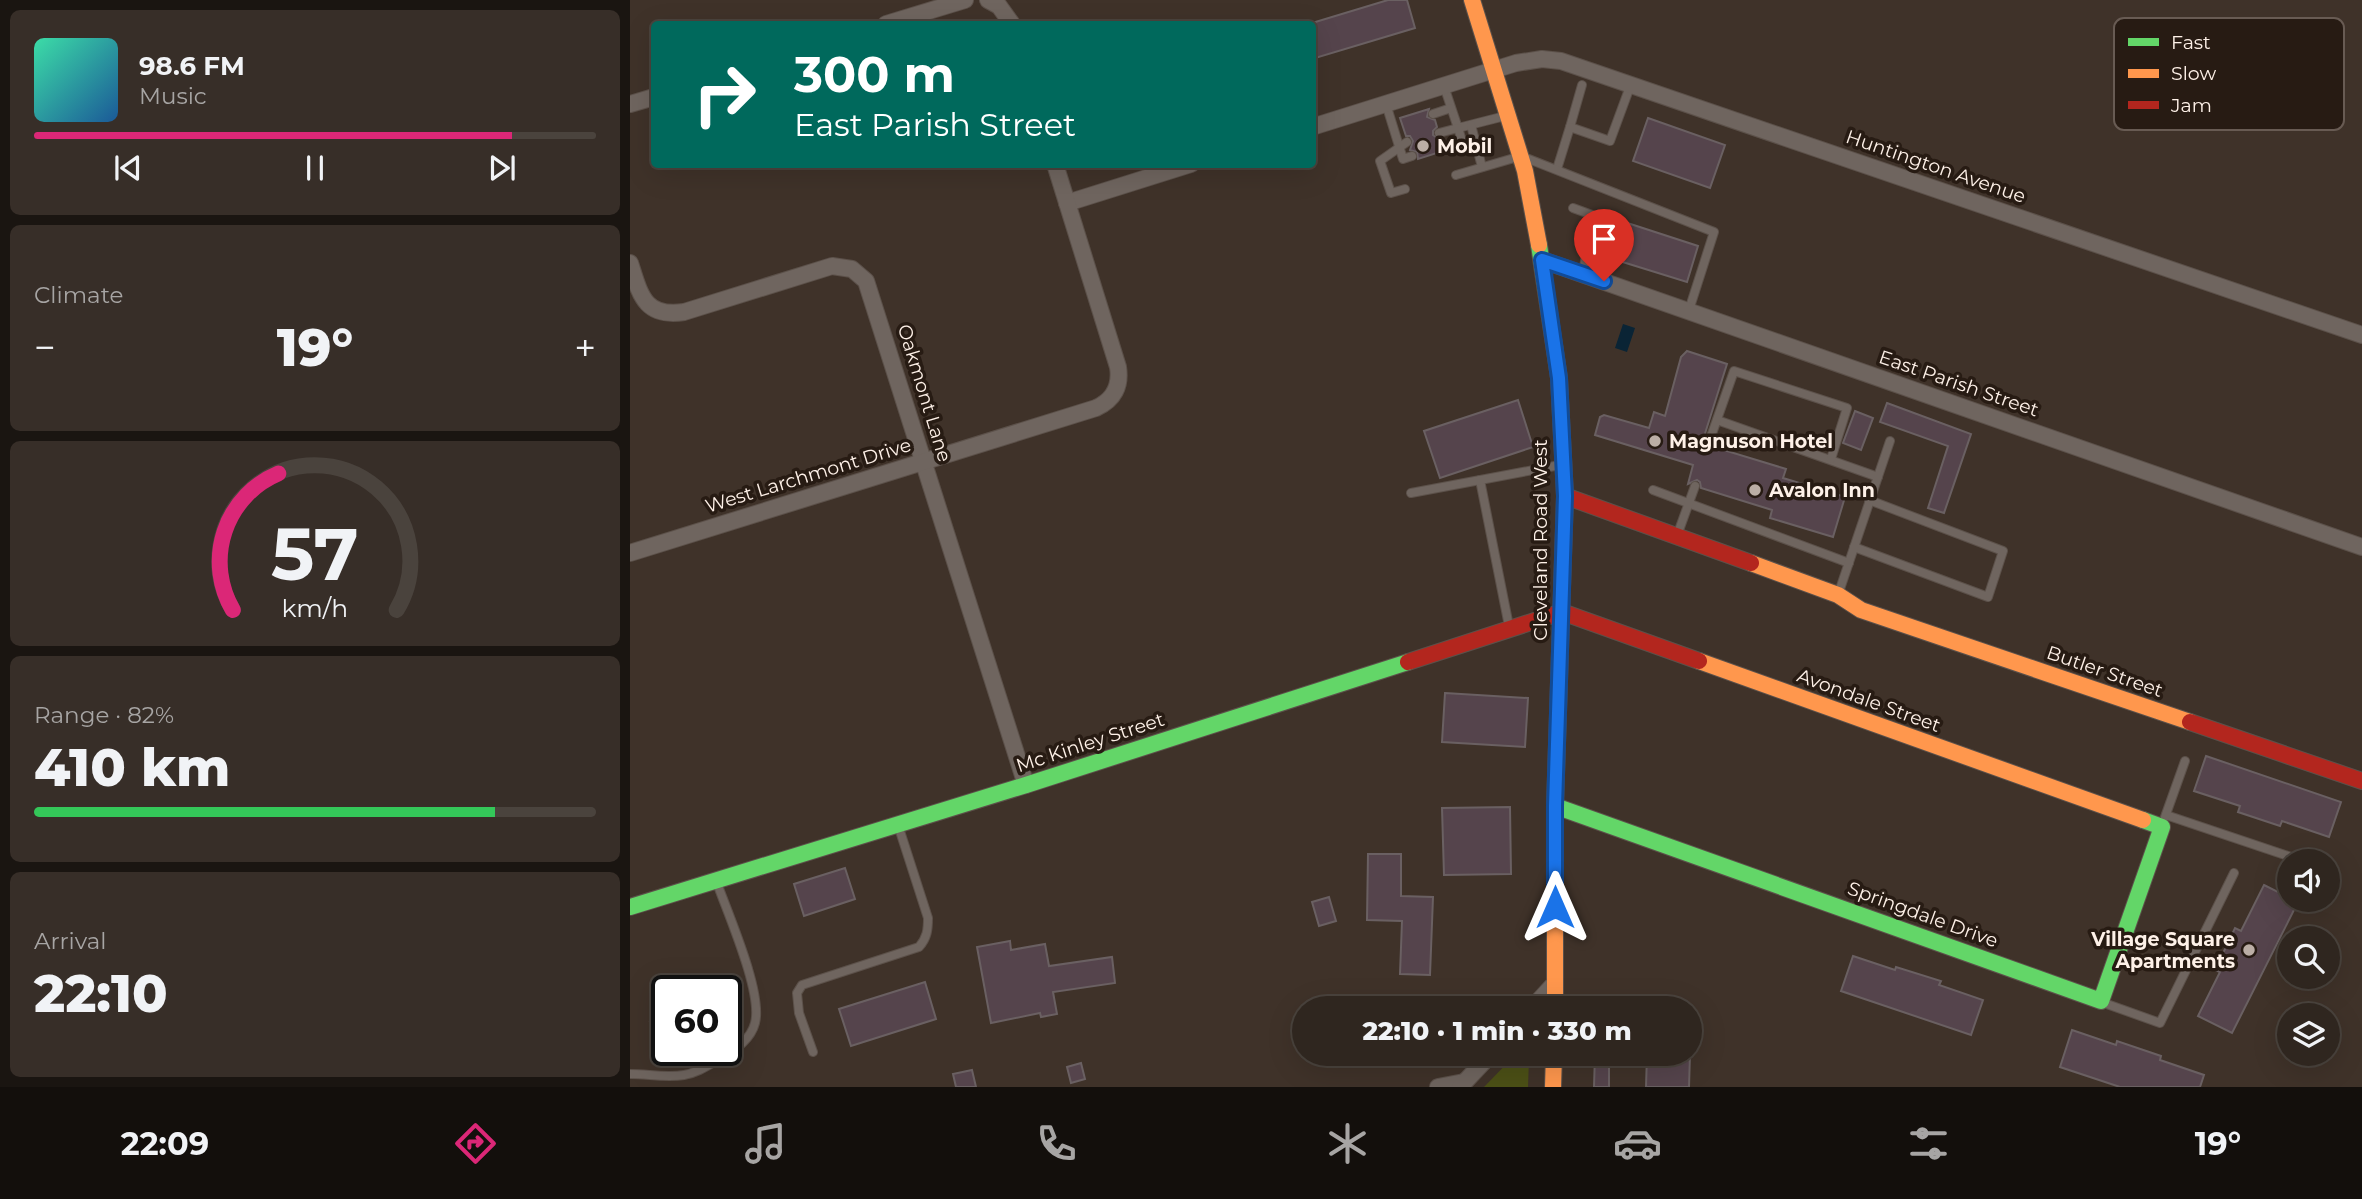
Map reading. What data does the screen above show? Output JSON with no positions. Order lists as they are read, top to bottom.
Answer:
{
  "streets": {
    "street": [
      "Huntington Avenue",
      "East Parish Street",
      "Oakmont Lane",
      "West Larchmont Drive",
      "Cleveland Road West",
      "Butler Street",
      "Avondale Street",
      "Mc Kinley Street",
      "Springdale Drive"
    ]
  },
  "crossings": [
    ["Huntington Avenue", "Cleveland Road West"],
    ["East Parish Street", "Cleveland Road West"],
    ["Oakmont Lane", "West Larchmont Drive"],
    ["Oakmont Lane", "Mc Kinley Street"],
    ["Cleveland Road West", "Butler Street"],
    ["Cleveland Road West", "Avondale Street"],
    ["Cleveland Road West", "Mc Kinley Street"],
    ["Cleveland Road West", "Springdale Drive"],
    ["Avondale Street", "Mc Kinley Street"]
  ],
  "places": [
    "Mobil",
    "Magnuson Hotel",
    "Avalon Inn",
    "Village Square Apartments"
  ],
  "legend": ["Fast", "Slow", "Jam"],
  "page": {
    "turn": ["300 m", "East Parish Street"],
    "song": ["98.6 FM", "Music"],
    "tile": [
      "Climate",
      ["Range · 82%", "410 km"],
      ["Arrival", "22:10"]
    ],
    "heat": ["−", "19°", "+"],
    "limit": "60",
    "trip": "22:10 · 1 min · 330 m",
    "tabs": ["22:09", "19°"],
    "gauge": ["57", "km/h"]
  }
}
